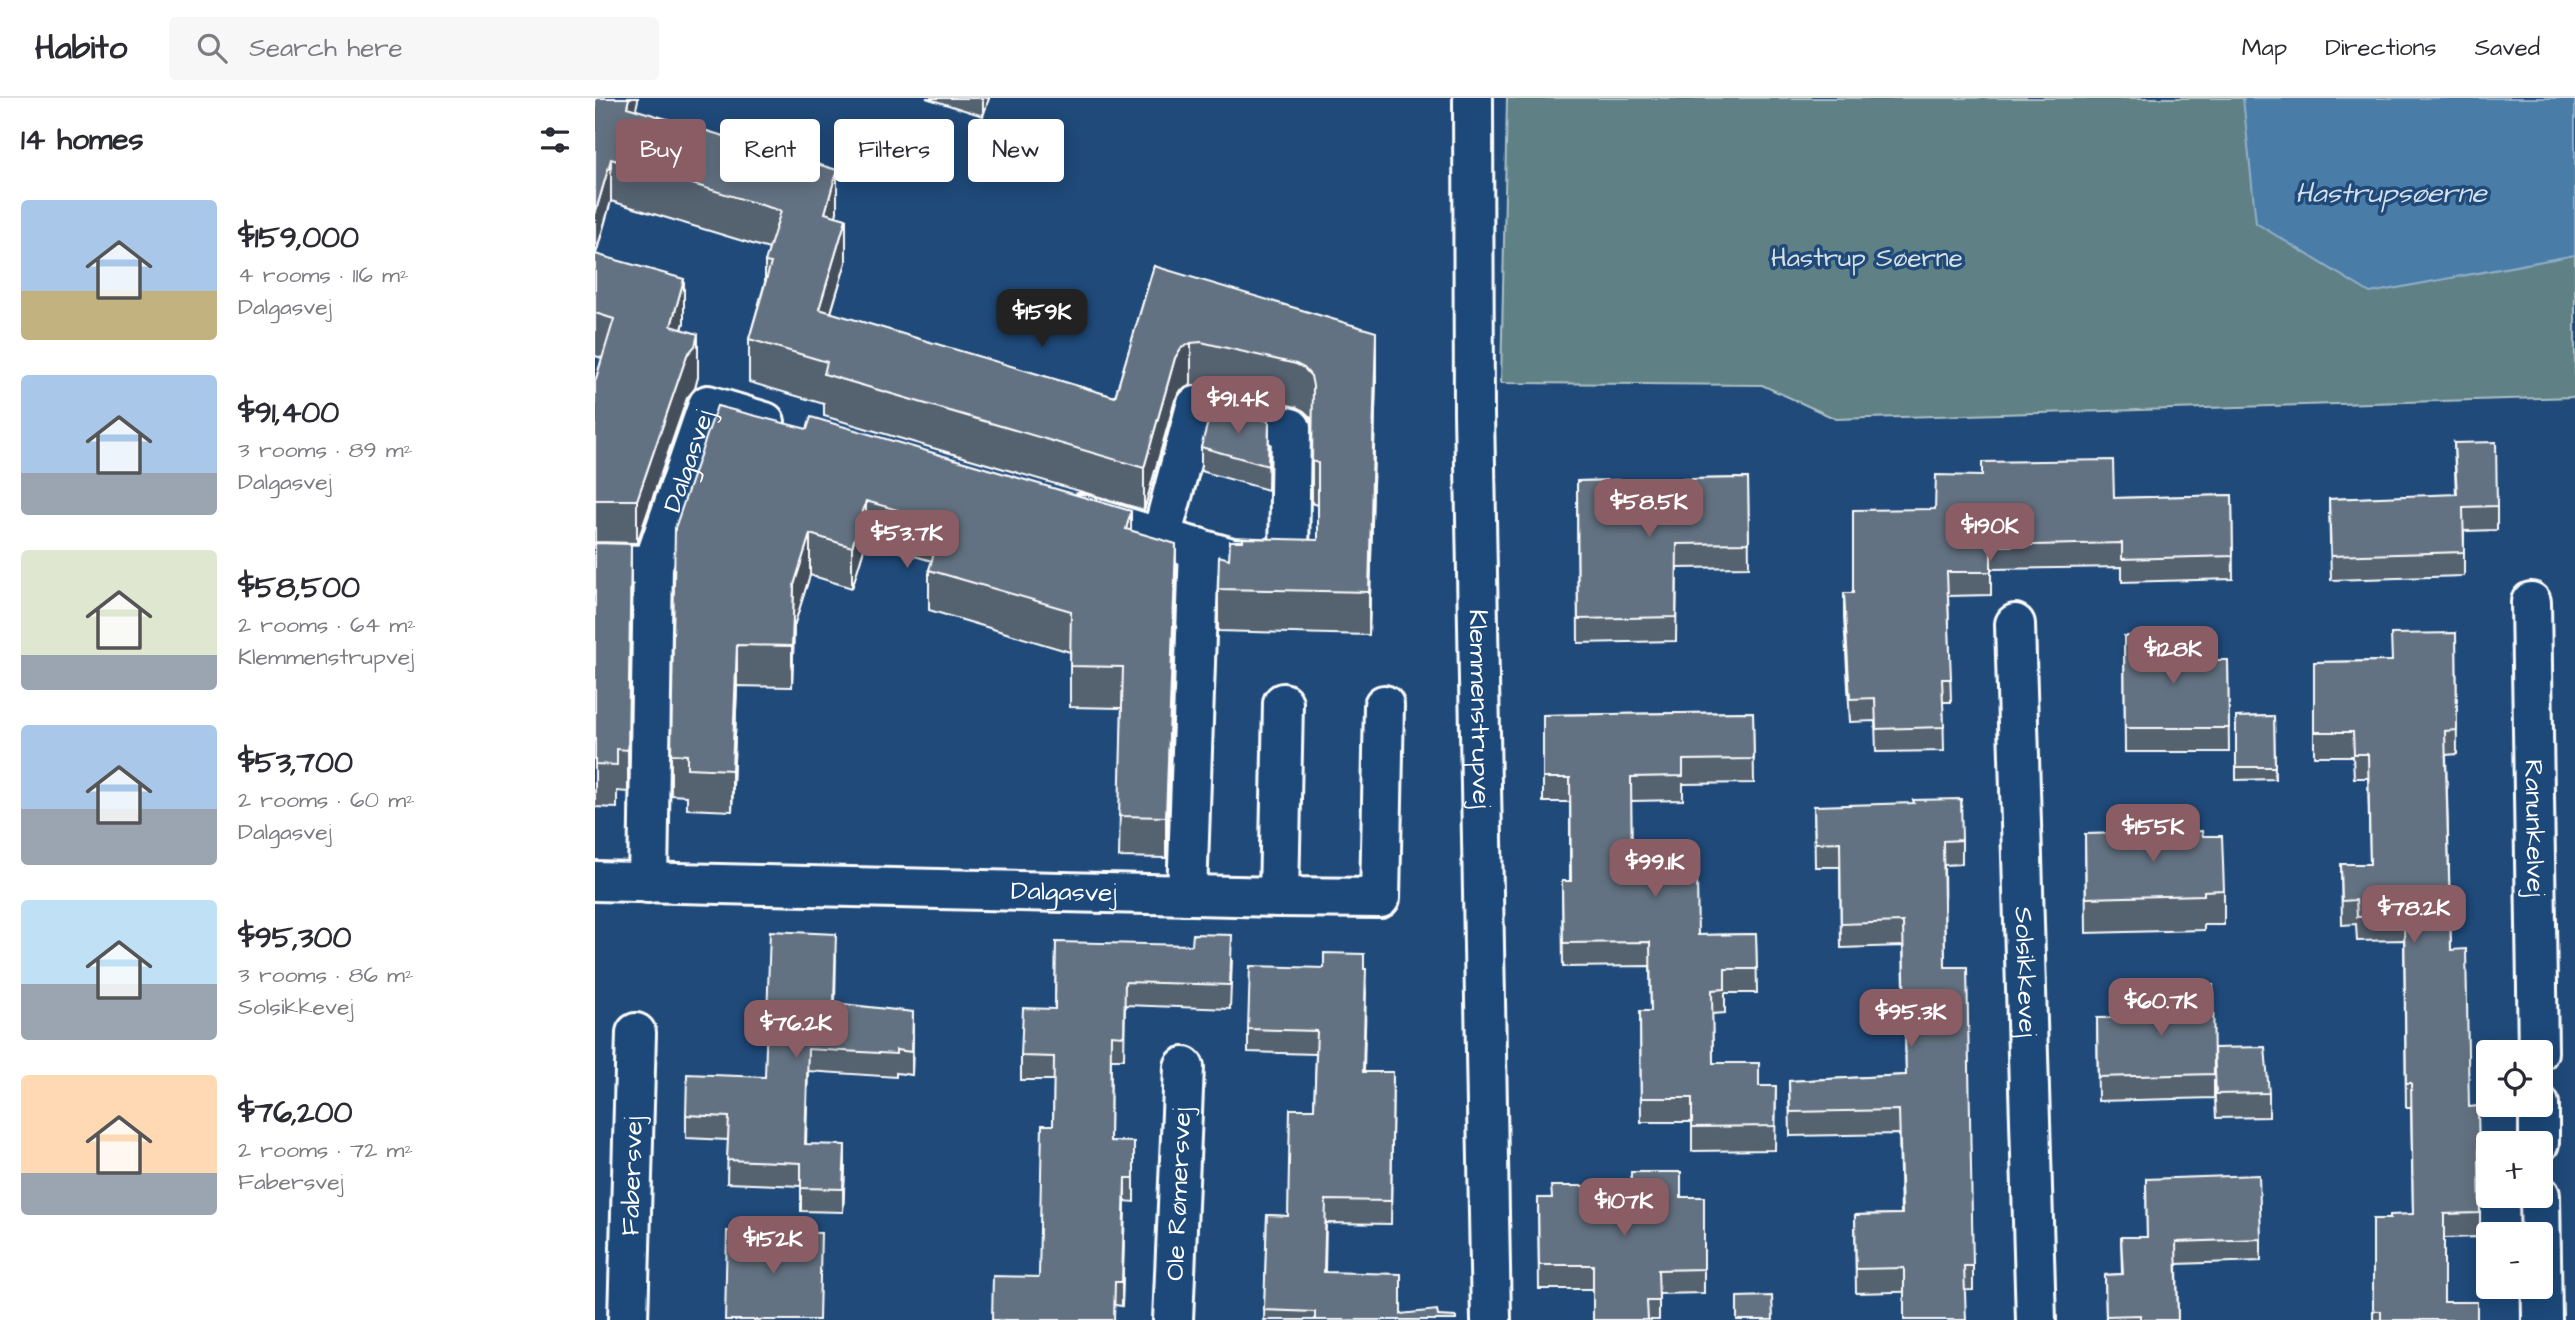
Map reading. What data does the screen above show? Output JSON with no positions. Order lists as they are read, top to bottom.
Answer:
{
  "streets": {
    "street": [
      "Dalgasvej",
      "Klemmenstrupvej",
      "Ranunkelvej",
      "Solsikkevej",
      "Fabersvej",
      "Ole Rømersvej"
    ]
  },
  "water": ["Hastrupsøerne"],
  "parks": ["Hastrup Søerne"],
  "page": {
    "header": "Habito",
    "search": "Search here",
    "nav": ["Map", "Directions", "Saved"],
    "heading": "14 homes",
    "chip": [
      "Buy",
      "Rent",
      "Filters",
      "New"
    ],
    "list": [
      {
        "name": "$159,000",
        "note": "4 rooms · 116 m² · Dalgasvej"
      },
      {
        "name": "$91,400",
        "note": "3 rooms · 89 m² · Dalgasvej"
      },
      {
        "name": "$58,500",
        "note": "2 rooms · 64 m² · Klemmenstrupvej"
      },
      {
        "name": "$53,700",
        "note": "2 rooms · 60 m² · Dalgasvej"
      },
      {
        "name": "$95,300",
        "note": "3 rooms · 86 m² · Solsikkevej"
      },
      {
        "name": "$76,200",
        "note": "2 rooms · 72 m² · Fabersvej"
      }
    ],
    "price": [
      "$159K",
      "$91.4K",
      "$58.5K",
      "$190K",
      "$53.7K",
      "$128K",
      "$155K",
      "$99.1K",
      "$78.2K",
      "$60.7K",
      "$95.3K",
      "$76.2K",
      "$107K",
      "$152K"
    ],
    "map_buttons": ["+", "−"]
  }
}
